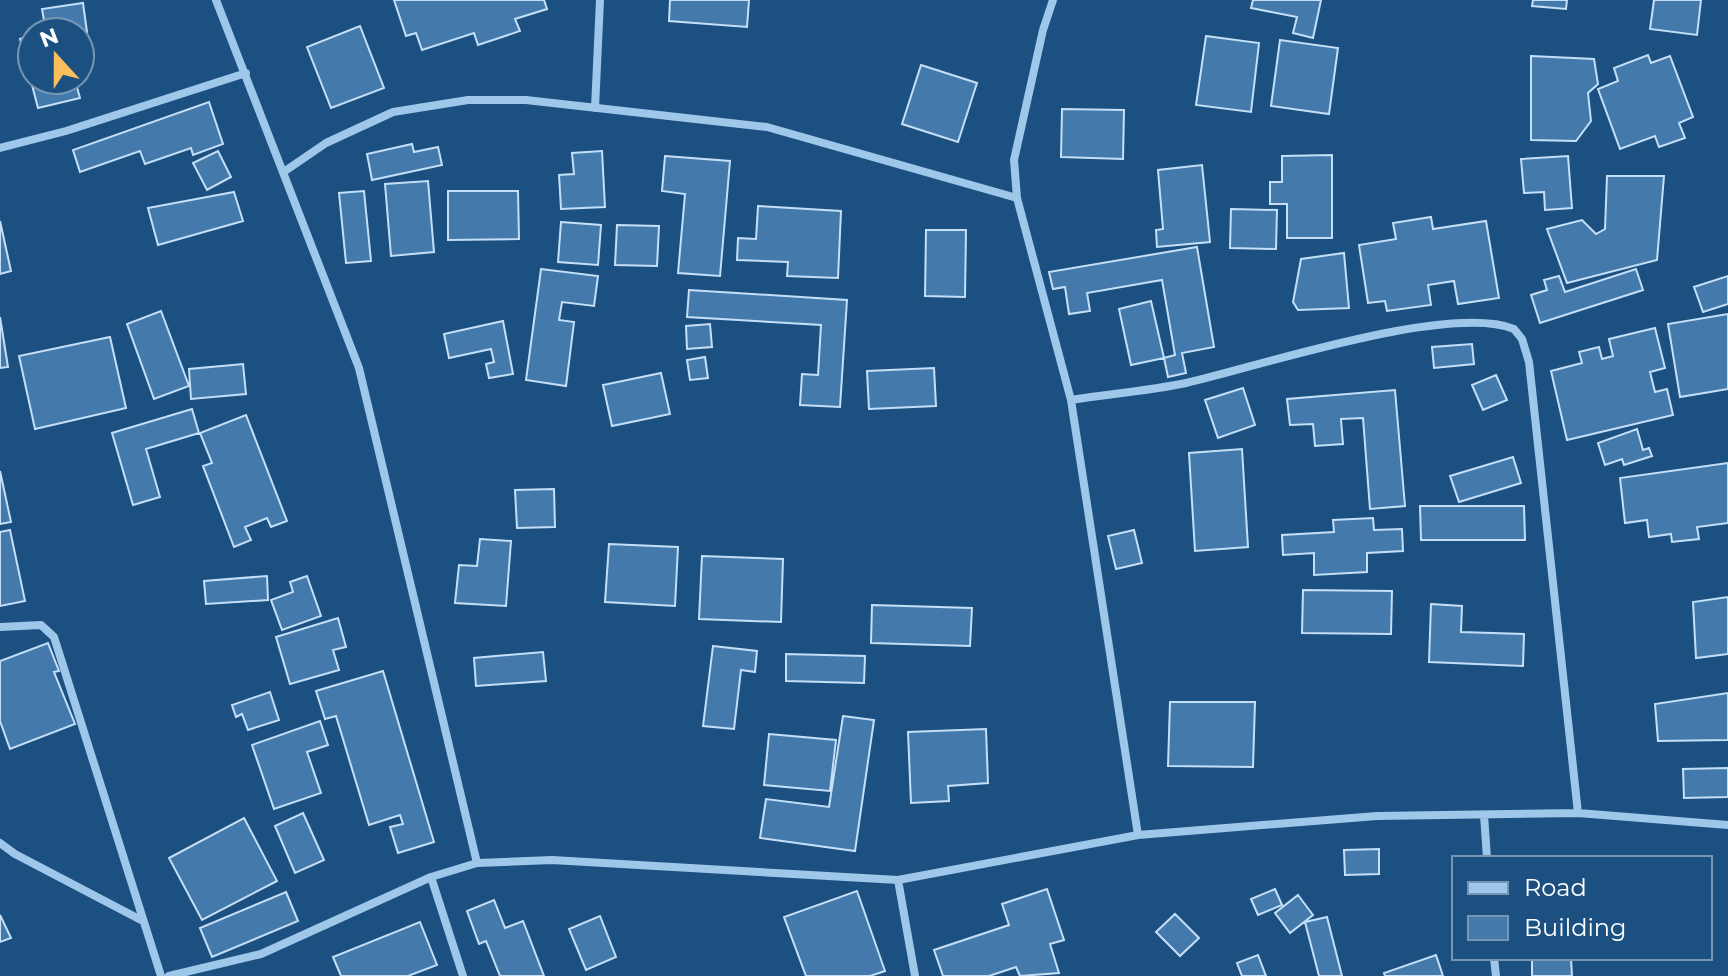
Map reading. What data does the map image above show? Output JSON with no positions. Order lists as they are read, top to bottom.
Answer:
{
  "legend": ["Road", "Building"],
  "north": "top"
}
